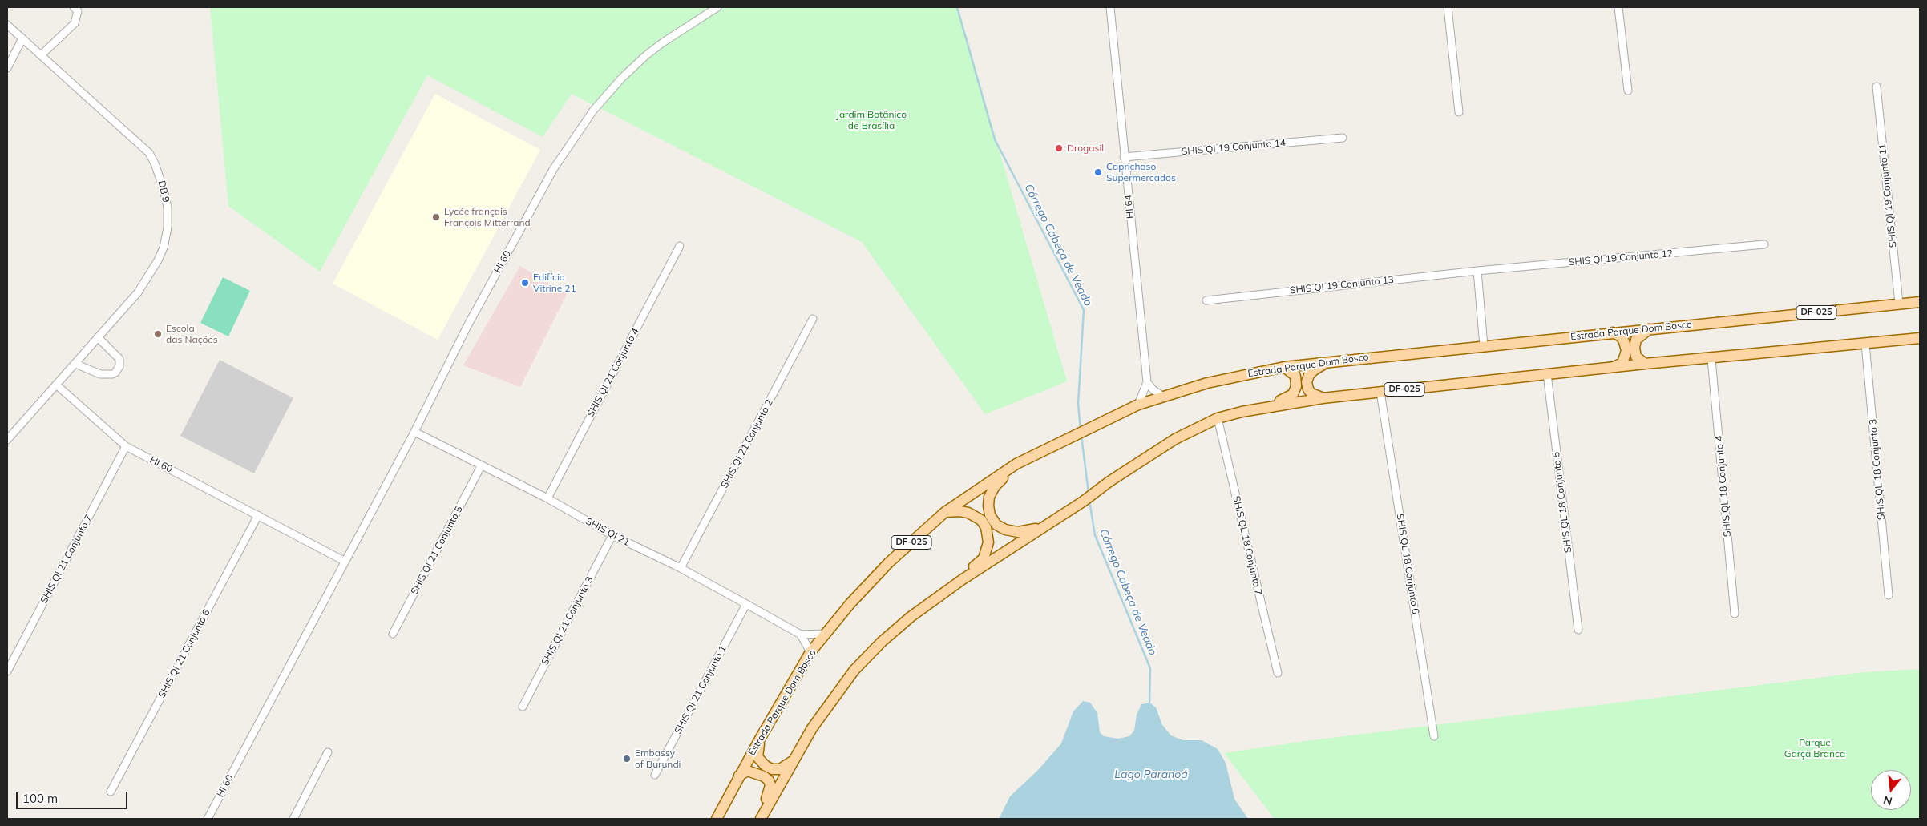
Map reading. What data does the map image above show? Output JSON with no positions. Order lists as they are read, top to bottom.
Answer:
{
  "streets": {
    "main road": ["DF-025", "Estrada Parque Dom Bosco"],
    "street": [
      "SHIS QI 19 Conjunto 14",
      "DB 9",
      "SHIS QI 19 Conjunto 11",
      "HI 64",
      "SHIS QI 19 Conjunto 12",
      "HI 60",
      "SHIS QI 19 Conjunto 13",
      "SHIS QI 21 Conjunto 4",
      "SHIS QI 21 Conjunto 2",
      "SHIS QL 18 Conjunto 3",
      "SHIS QL 18 Conjunto 4",
      "SHIS QL 18 Conjunto 5",
      "SHIS QI 21",
      "SHIS QL 18 Conjunto 7",
      "SHIS QI 21 Conjunto 5",
      "SHIS QI 21 Conjunto 7",
      "SHIS QL 18 Conjunto 6",
      "SHIS QI 21 Conjunto 3",
      "SHIS QI 21 Conjunto 6",
      "SHIS QI 21 Conjunto 1"
    ]
  },
  "crossings": [
    ["SHIS QI 19 Conjunto 14", "HI 64"],
    ["DB 9", "HI 60"],
    ["SHIS QI 19 Conjunto 11", "Estrada Parque Dom Bosco"],
    ["HI 64", "Estrada Parque Dom Bosco"],
    ["SHIS QI 19 Conjunto 12", "SHIS QI 19 Conjunto 13"],
    ["HI 60", "SHIS QI 21"],
    ["HI 60", "SHIS QI 21 Conjunto 7"],
    ["HI 60", "SHIS QI 21 Conjunto 6"],
    ["DF-025", "SHIS QL 18 Conjunto 3"],
    ["DF-025", "SHIS QL 18 Conjunto 4"],
    ["DF-025", "SHIS QL 18 Conjunto 5"],
    ["DF-025", "SHIS QL 18 Conjunto 7"],
    ["DF-025", "SHIS QL 18 Conjunto 6"],
    ["Estrada Parque Dom Bosco", "SHIS QI 21"],
    ["SHIS QI 21 Conjunto 4", "SHIS QI 21"],
    ["SHIS QI 21 Conjunto 2", "SHIS QI 21"],
    ["SHIS QI 21", "SHIS QI 21 Conjunto 5"],
    ["SHIS QI 21", "SHIS QI 21 Conjunto 3"],
    ["SHIS QI 21", "SHIS QI 21 Conjunto 1"]
  ],
  "water": ["Córrego Cabeça de Veado", "Lago Paranoá"],
  "parks": ["Jardim Botânico de Brasília", "Parque Garça Branca"],
  "places": [
    "Drogasil",
    "Caprichoso Supermercados",
    "Lycée français François Mitterrand",
    "Edifício Vitrine 21",
    "Escola das Nações",
    "Embassy of Burundi"
  ],
  "scale_bar": "100 m",
  "north": "bottom"
}
